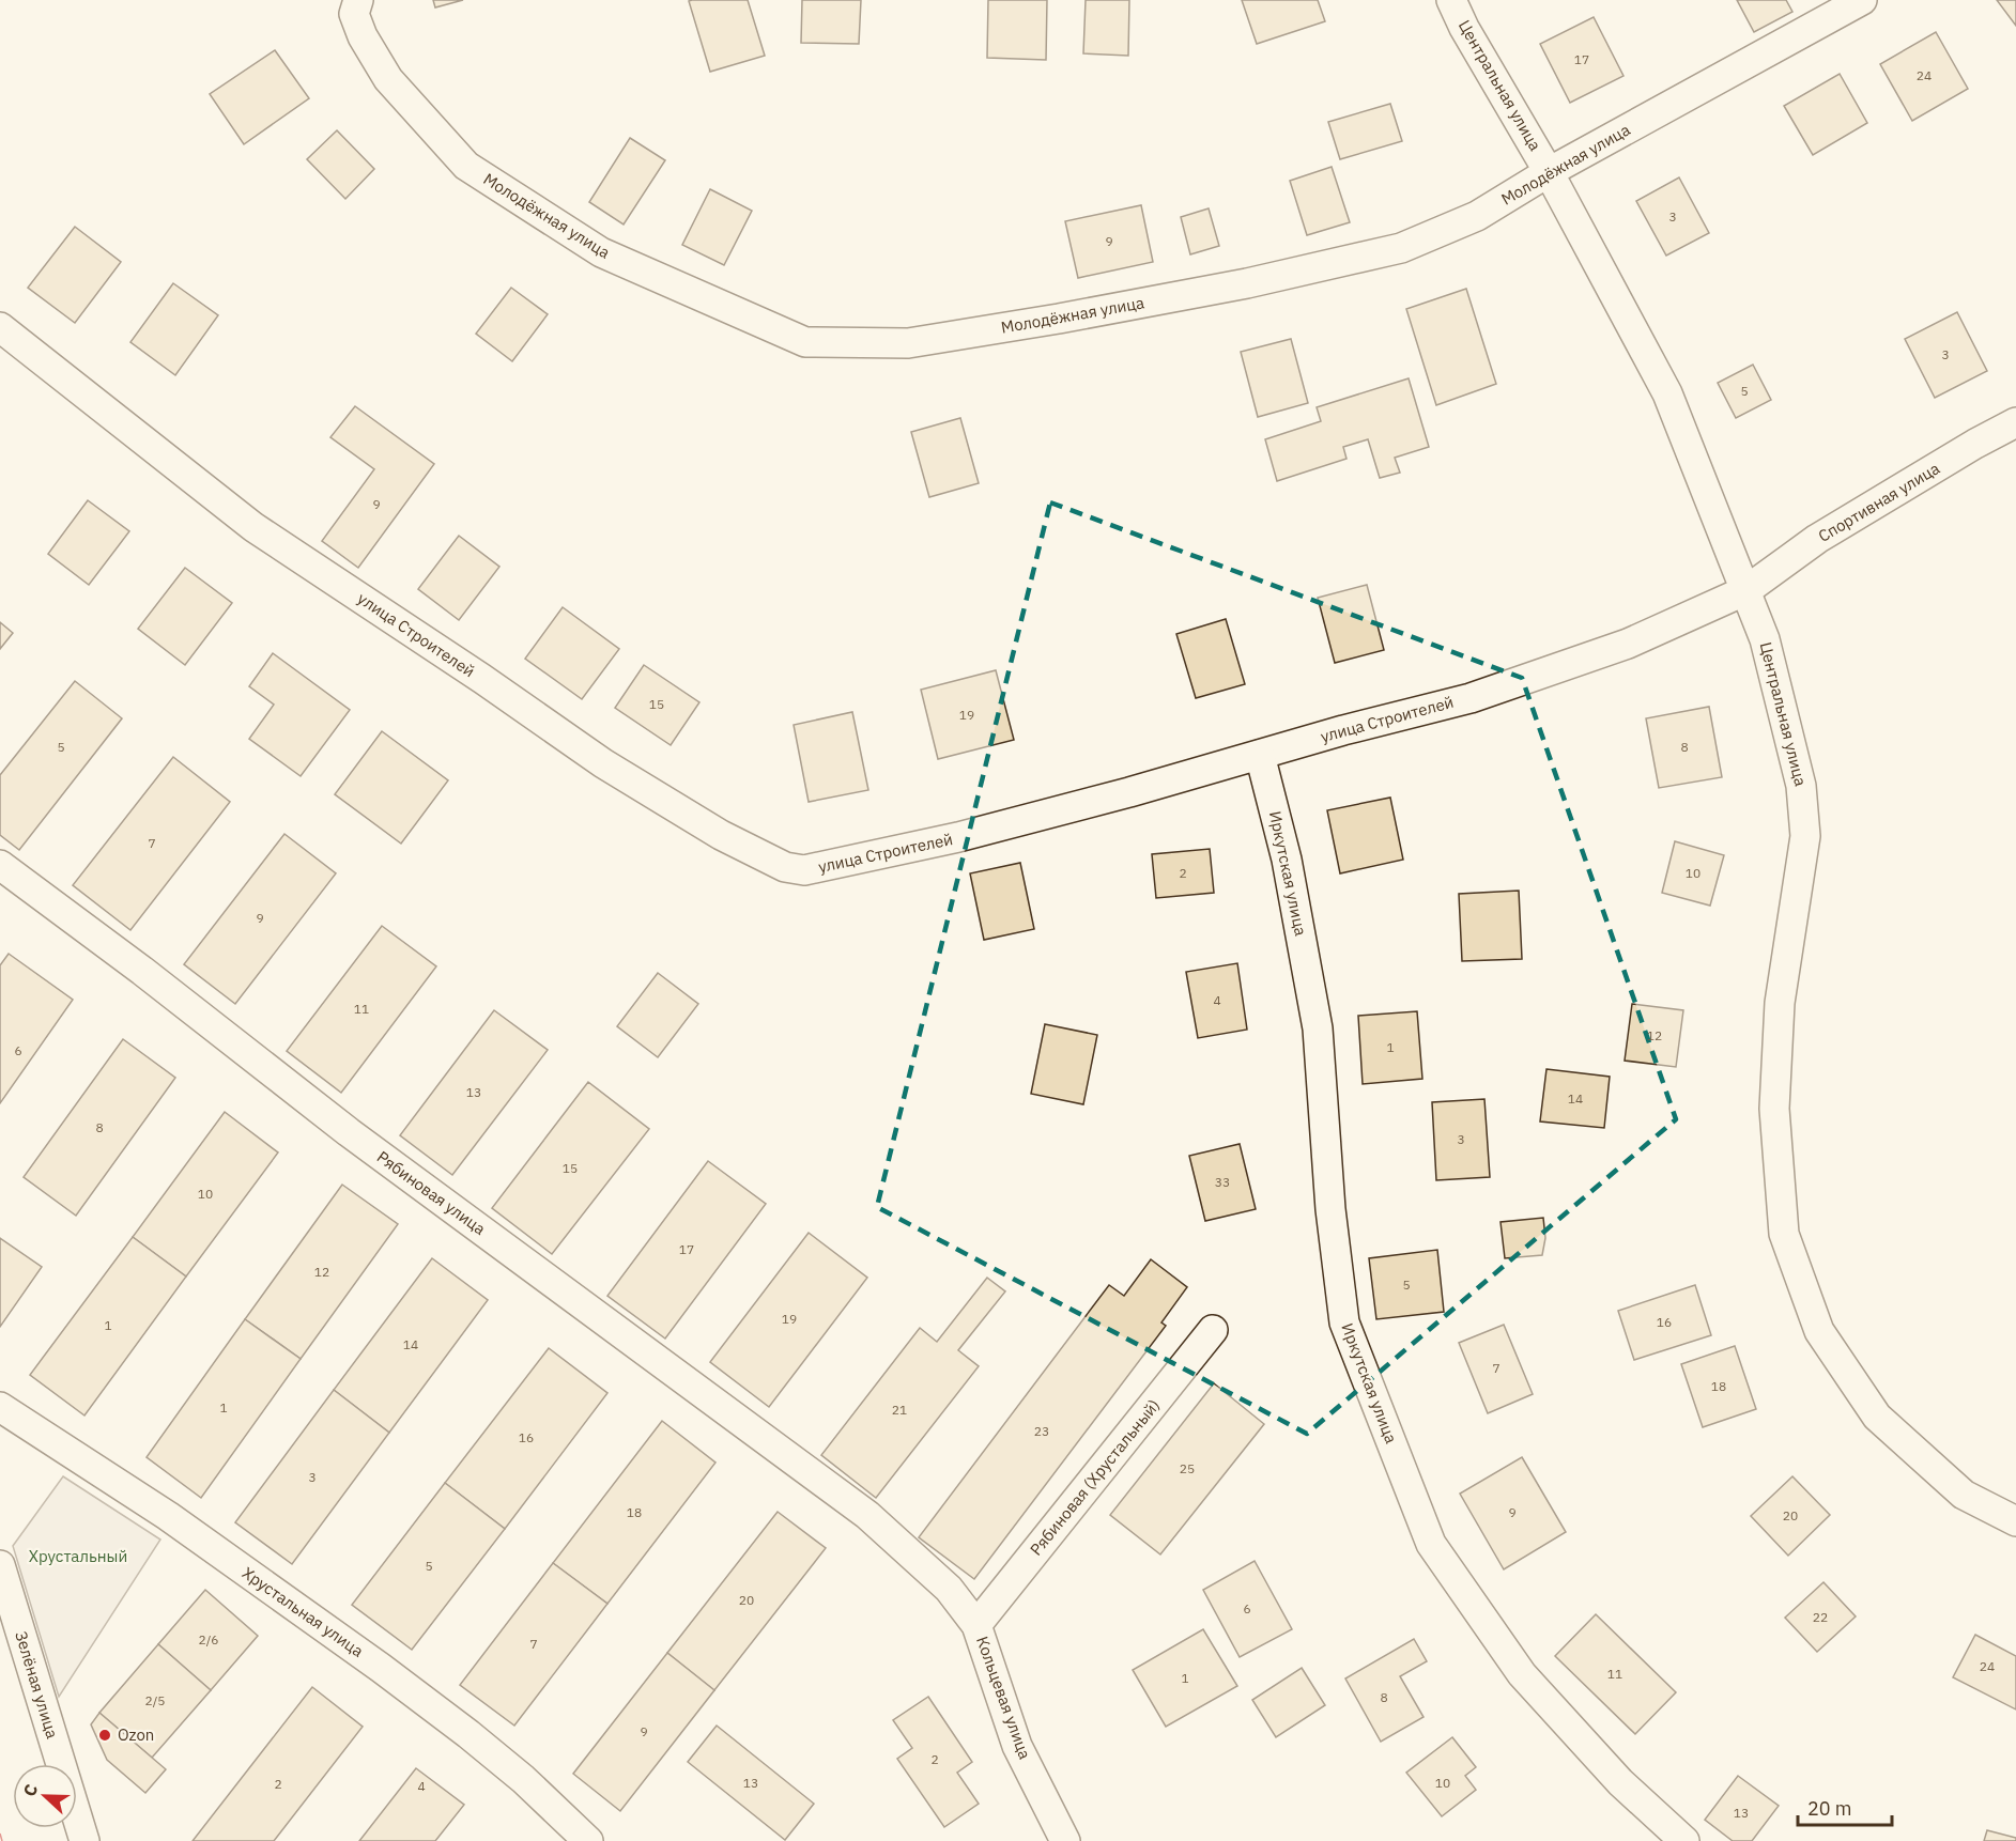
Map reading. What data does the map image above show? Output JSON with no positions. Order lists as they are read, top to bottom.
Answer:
{
  "streets": {
    "street": [
      "Центральная улица",
      "Молодёжная улица",
      "Спортивная улица",
      "улица Строителей",
      "Иркутская улица",
      "Рябиновая улица",
      "Рябиновая (Хрустальный)",
      "Хрустальная улица",
      "Зелёная улица",
      "Кольцевая улица"
    ]
  },
  "crossings": [
    ["Центральная улица", "Молодёжная улица"],
    ["Центральная улица", "Спортивная улица"],
    ["Центральная улица", "улица Строителей"],
    ["Спортивная улица", "улица Строителей"],
    ["улица Строителей", "Иркутская улица"],
    ["Рябиновая улица", "Кольцевая улица"],
    ["Рябиновая (Хрустальный)", "Кольцевая улица"]
  ],
  "parks": ["Хрустальный"],
  "places": ["Ozon"],
  "house_numbers": [
    "17",
    "24",
    "3",
    "9",
    "3",
    "5",
    "9",
    "15",
    "19",
    "5",
    "8",
    "7",
    "2",
    "10",
    "9",
    "4",
    "11",
    "12",
    "1",
    "6",
    "13",
    "14",
    "8",
    "3",
    "15",
    "33",
    "10",
    "17",
    "12",
    "5",
    "19",
    "16",
    "1",
    "14",
    "7",
    "18",
    "1",
    "21",
    "23",
    "16",
    "25",
    "3",
    "18",
    "9",
    "20",
    "5",
    "20",
    "6",
    "22",
    "2/6",
    "7",
    "24",
    "11",
    "1",
    "8",
    "2/5",
    "9",
    "2",
    "13",
    "10",
    "2",
    "4",
    "13"
  ],
  "scale_bar": "20 m",
  "north": "left"
}
